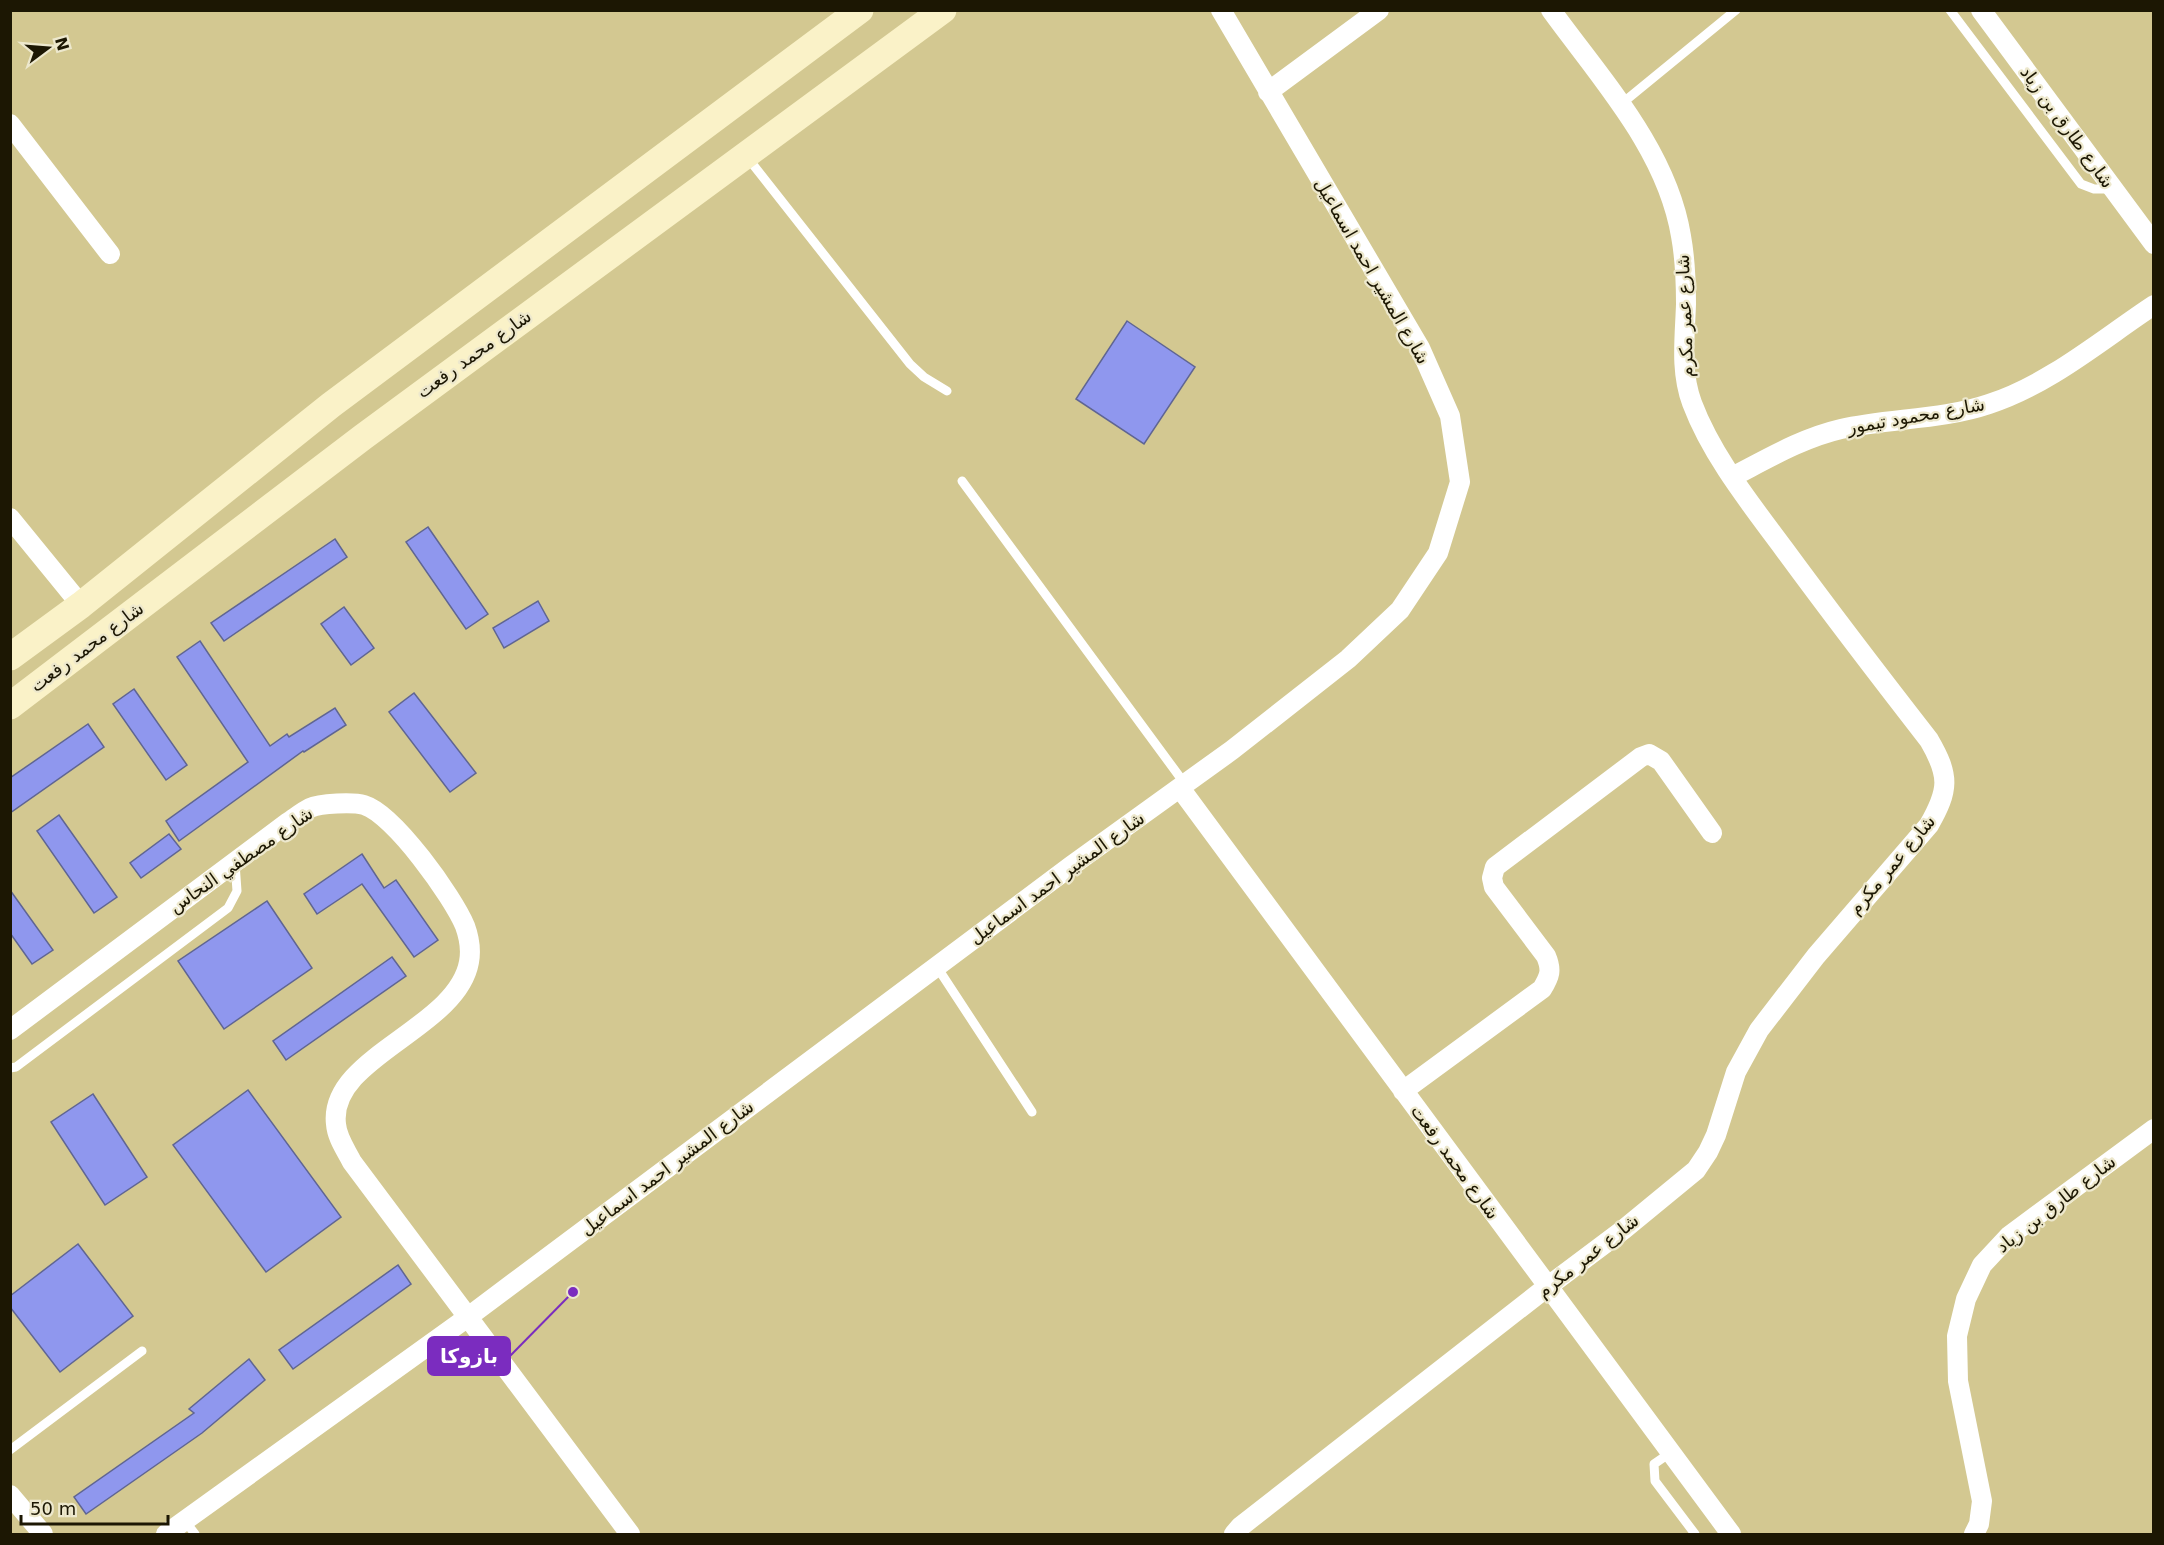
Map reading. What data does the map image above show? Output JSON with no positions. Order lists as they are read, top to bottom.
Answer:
{
  "streets": {
    "street": [
      "شارع طارق بن زياد",
      "شارع المشير احمد اسماعيل",
      "شارع عمر مكرم",
      "شارع محمد رفعت",
      "شارع محمود تيمور",
      "شارع مصطفي النحاس"
    ]
  },
  "crossings": [
    ["شارع المشير احمد اسماعيل", "شارع محمد رفعت"],
    ["شارع المشير احمد اسماعيل", "شارع مصطفي النحاس"],
    ["شارع عمر مكرم", "شارع محمد رفعت"],
    ["شارع عمر مكرم", "شارع محمود تيمور"]
  ],
  "places": ["بازوكا"],
  "scale_bar": "50 m",
  "north": "right"
}
